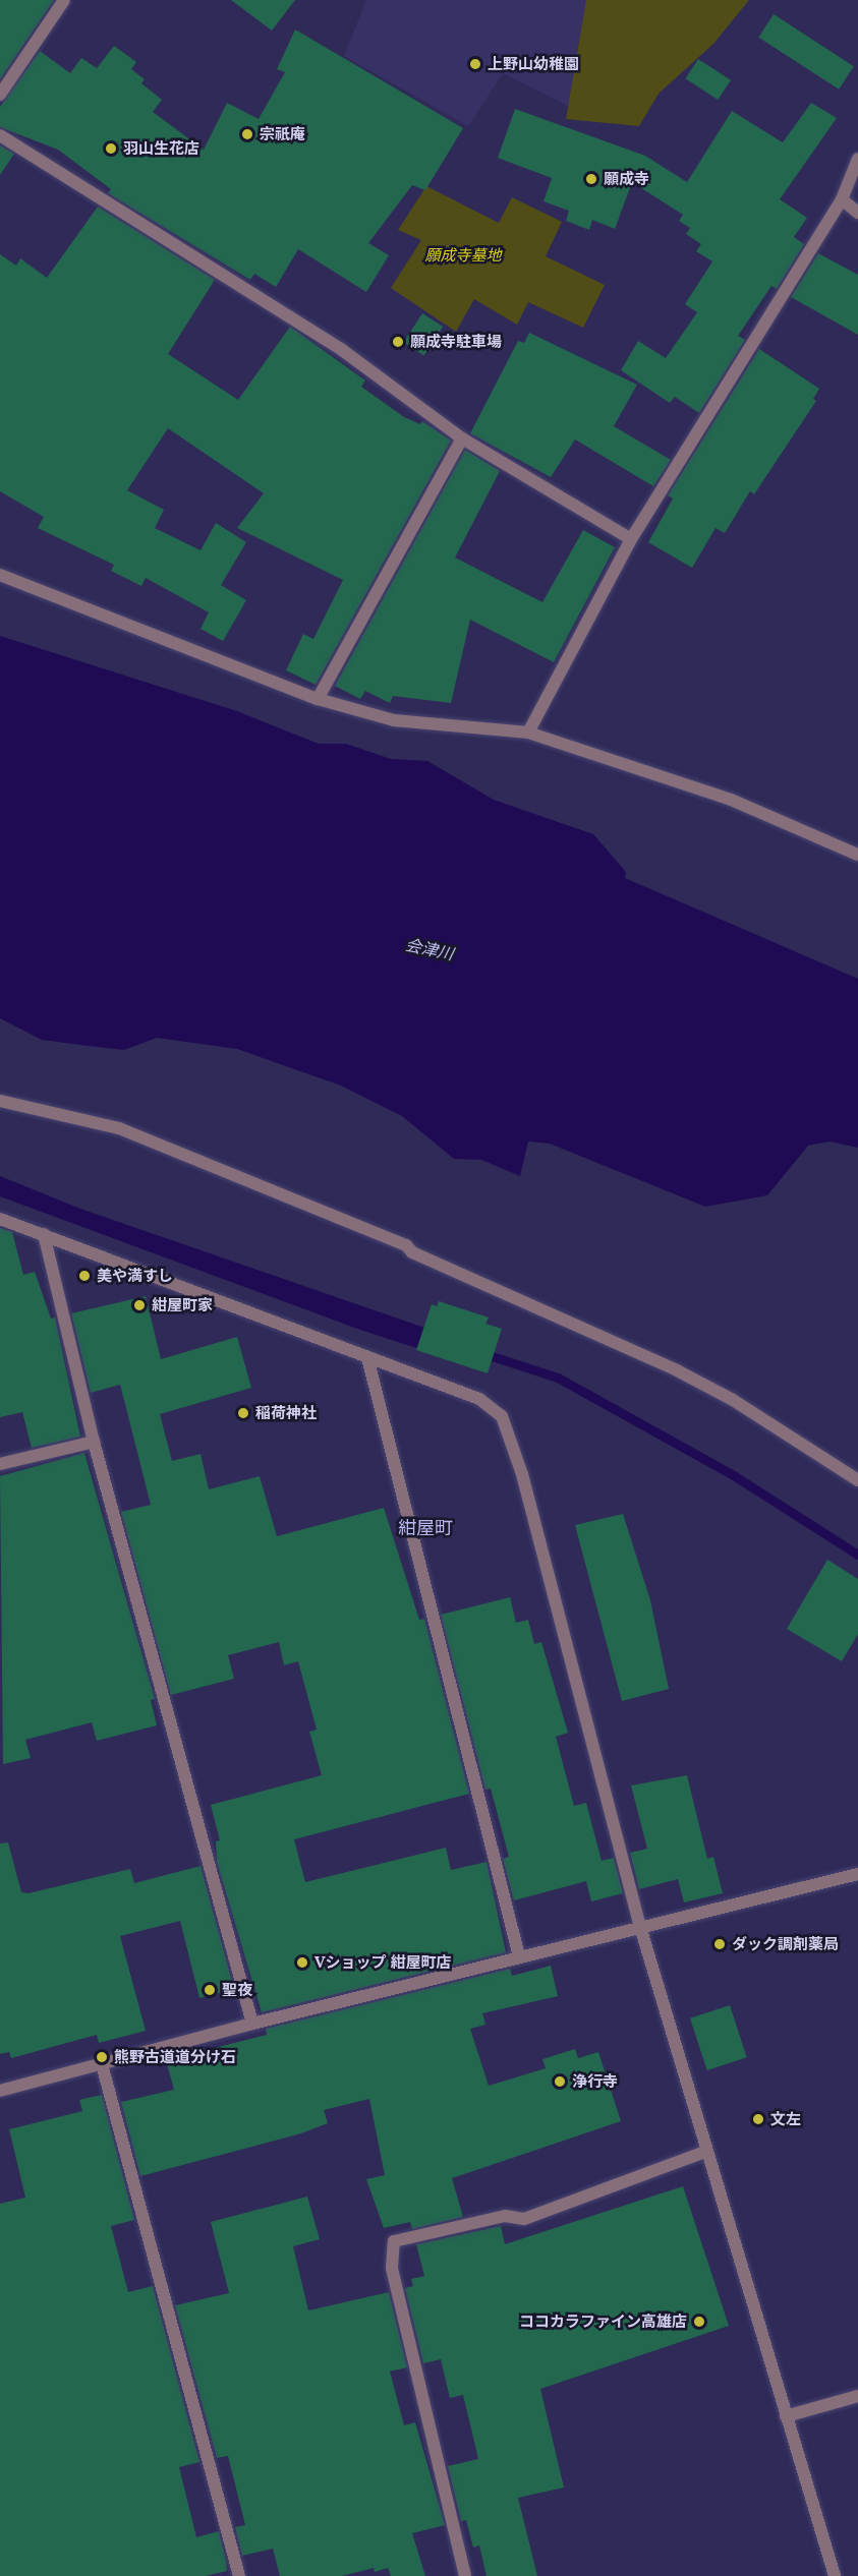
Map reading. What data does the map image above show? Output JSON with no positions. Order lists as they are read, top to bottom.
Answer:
{
  "districts": ["紺屋町"],
  "water": ["会津川"],
  "parks": ["願成寺墓地"],
  "places": [
    "上野山幼稚園",
    "宗祇庵",
    "羽山生花店",
    "願成寺",
    "願成寺駐車場",
    "美や満すし",
    "紺屋町家",
    "稲荷神社",
    "ダック調剤薬局",
    "Vショップ 紺屋町店",
    "聖夜",
    "熊野古道道分け石",
    "浄行寺",
    "文左",
    "ココカラファイン高雄店"
  ]
}
